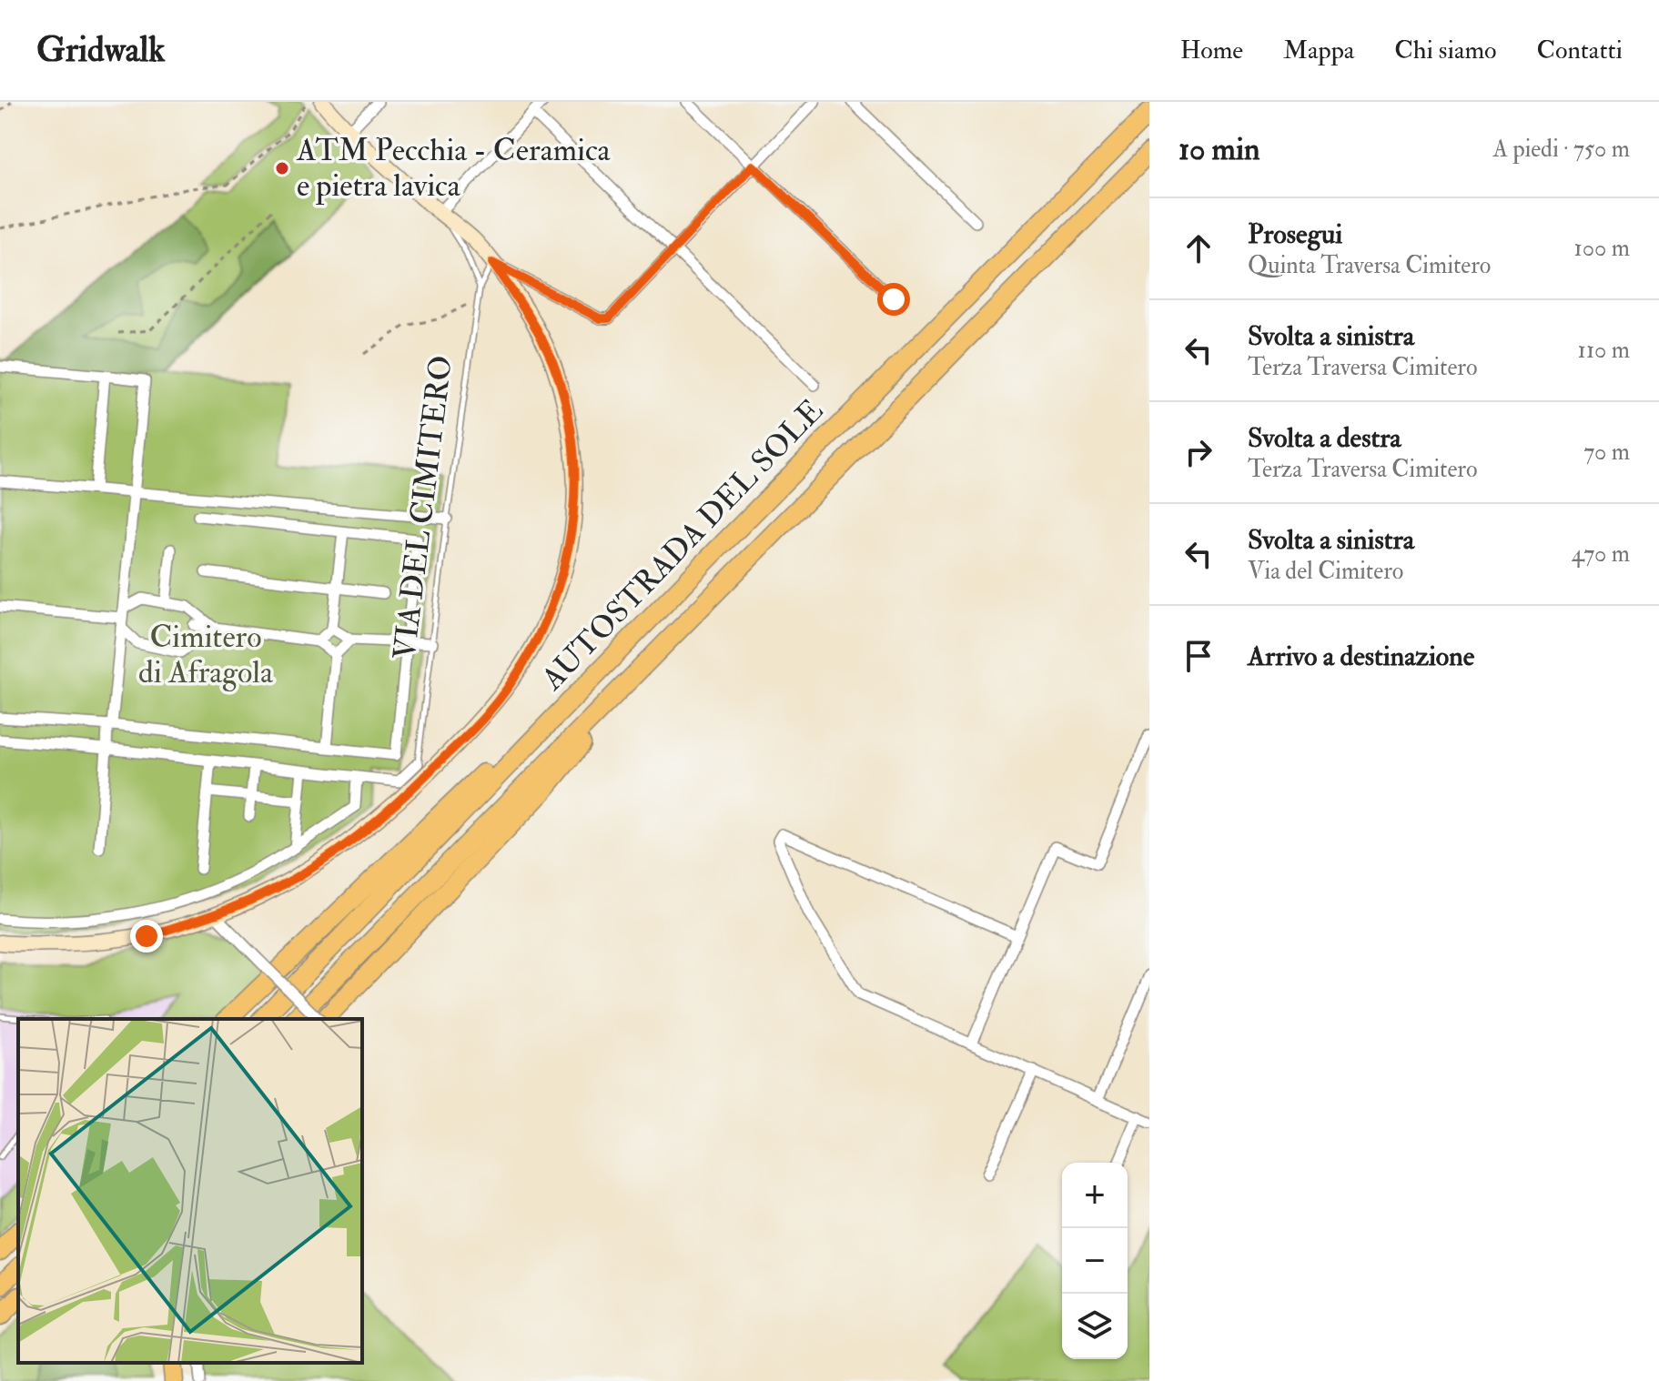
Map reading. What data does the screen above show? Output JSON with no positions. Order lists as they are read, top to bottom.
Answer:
{
  "streets": {
    "highway": ["AUTOSTRADA DEL SOLE"],
    "lane": ["VIA DEL CIMITERO"]
  },
  "parks": ["Cimitero di Afragola"],
  "places": ["ATM Pecchia - Ceramica e pietra lavica"],
  "page": {
    "header": "Gridwalk",
    "nav": [
      "Home",
      "Mappa",
      "Chi siamo",
      "Contatti"
    ],
    "heading": ["10 min", "A piedi · 750 m"],
    "list": [
      ["Prosegui", "Quinta Traversa Cimitero", "100 m"],
      ["Svolta a sinistra", "Terza Traversa Cimitero", "110 m"],
      ["Svolta a destra", "Terza Traversa Cimitero", "70 m"],
      ["Svolta a sinistra", "Via del Cimitero", "470 m"],
      "Arrivo a destinazione"
    ],
    "map_buttons": ["+", "−"]
  }
}
